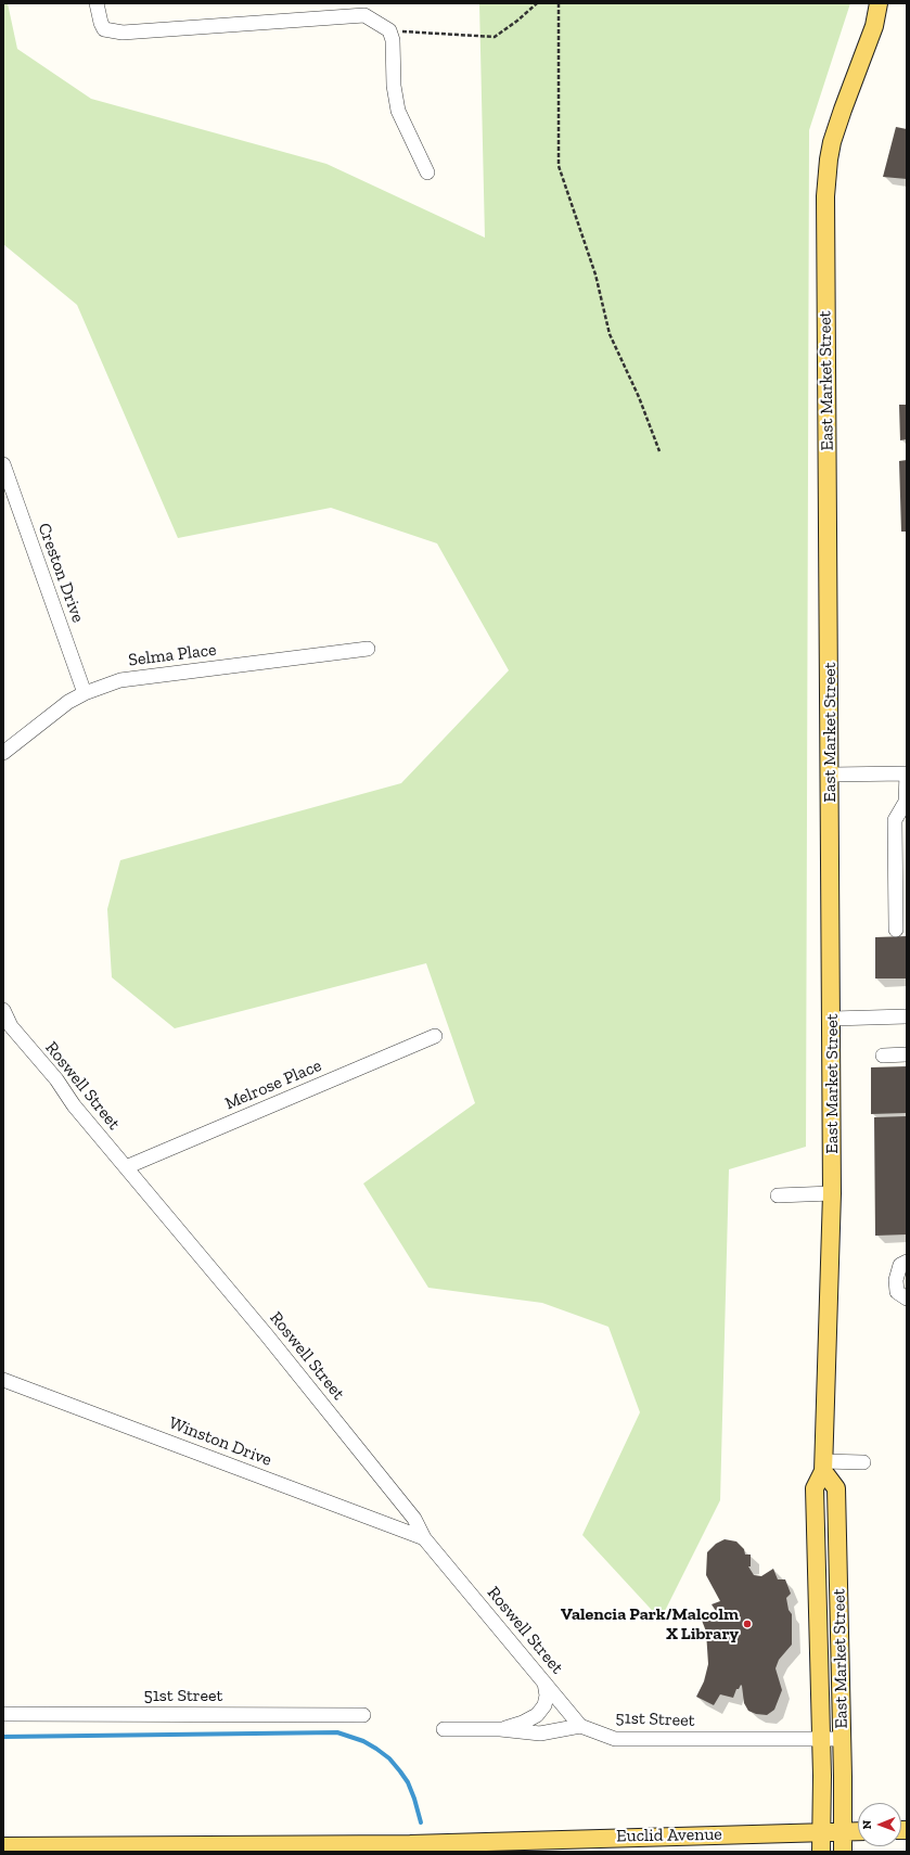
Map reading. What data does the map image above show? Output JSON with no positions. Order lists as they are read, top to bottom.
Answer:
{
  "streets": {
    "main road": ["East Market Street", "Euclid Avenue"],
    "street": [
      "Creston Drive",
      "Selma Place",
      "Melrose Place",
      "Roswell Street",
      "Winston Drive",
      "51st Street"
    ]
  },
  "crossings": [
    ["East Market Street", "51st Street"],
    ["East Market Street", "Euclid Avenue"],
    ["Creston Drive", "Selma Place"],
    ["Melrose Place", "Roswell Street"],
    ["Roswell Street", "Winston Drive"],
    ["Roswell Street", "51st Street"]
  ],
  "places": ["Valencia Park/Malcolm X Library"],
  "north": "left"
}
